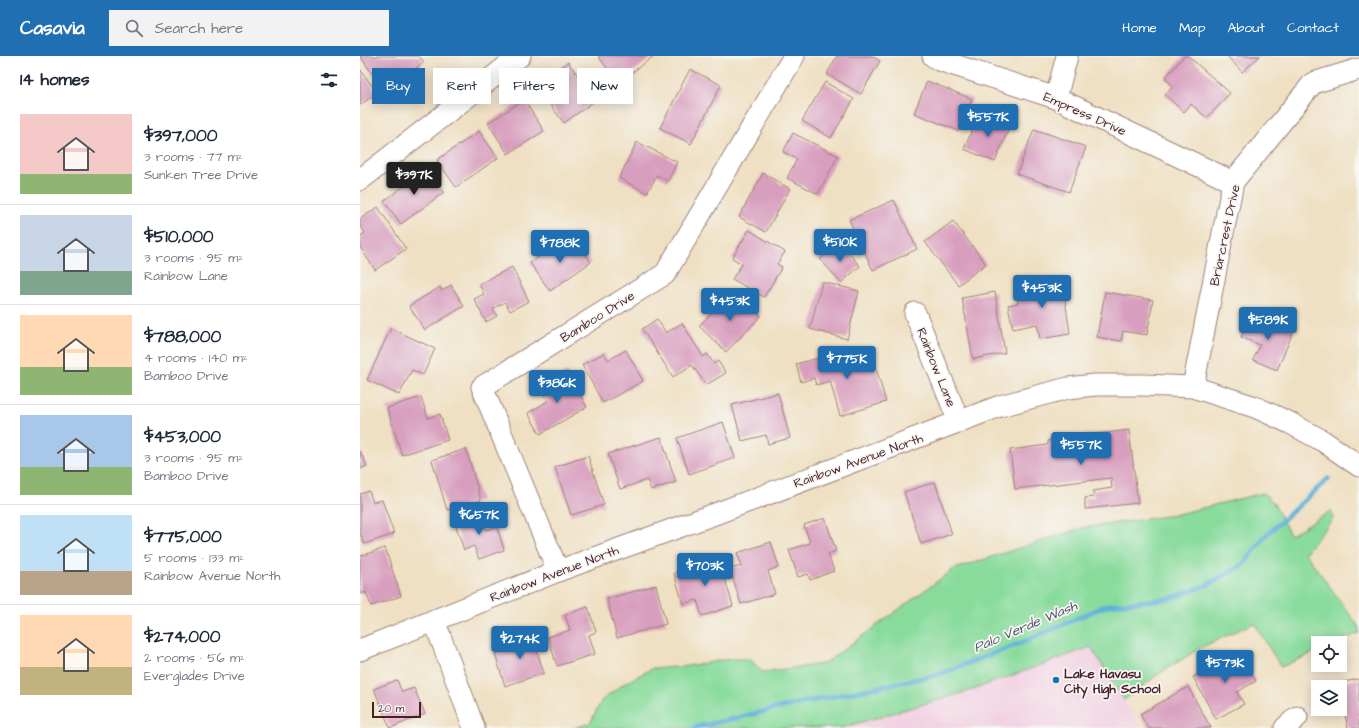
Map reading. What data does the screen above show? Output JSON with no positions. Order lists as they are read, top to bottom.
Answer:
{
  "streets": {
    "street": [
      "Empress Drive",
      "Briarcrest Drive",
      "Bamboo Drive",
      "Rainbow Lane",
      "Rainbow Avenue North"
    ]
  },
  "crossings": [
    ["Empress Drive", "Briarcrest Drive"],
    ["Briarcrest Drive", "Rainbow Avenue North"],
    ["Bamboo Drive", "Rainbow Avenue North"],
    ["Rainbow Lane", "Rainbow Avenue North"]
  ],
  "water": ["Palo Verde Wash"],
  "places": ["Lake Havasu City High School"],
  "scale_bar": "20 m",
  "page": {
    "header": "Casavia",
    "search": "Search here",
    "nav": [
      "Home",
      "Map",
      "About",
      "Contact"
    ],
    "heading": "14 homes",
    "chip": [
      "Buy",
      "Rent",
      "Filters",
      "New"
    ],
    "list": [
      {
        "name": "$397,000",
        "note": "3 rooms · 77 m² · Sunken Tree Drive"
      },
      {
        "name": "$510,000",
        "note": "3 rooms · 95 m² · Rainbow Lane"
      },
      {
        "name": "$788,000",
        "note": "4 rooms · 140 m² · Bamboo Drive"
      },
      {
        "name": "$453,000",
        "note": "3 rooms · 95 m² · Bamboo Drive"
      },
      {
        "name": "$775,000",
        "note": "5 rooms · 133 m² · Rainbow Avenue North"
      },
      {
        "name": "$274,000",
        "note": "2 rooms · 56 m² · Everglades Drive"
      }
    ],
    "price": [
      "$557K",
      "$397K",
      "$510K",
      "$788K",
      "$453K",
      "$453K",
      "$589K",
      "$775K",
      "$386K",
      "$557K",
      "$657K",
      "$703K",
      "$274K",
      "$573K"
    ],
    "scale": "20 m"
  }
}
